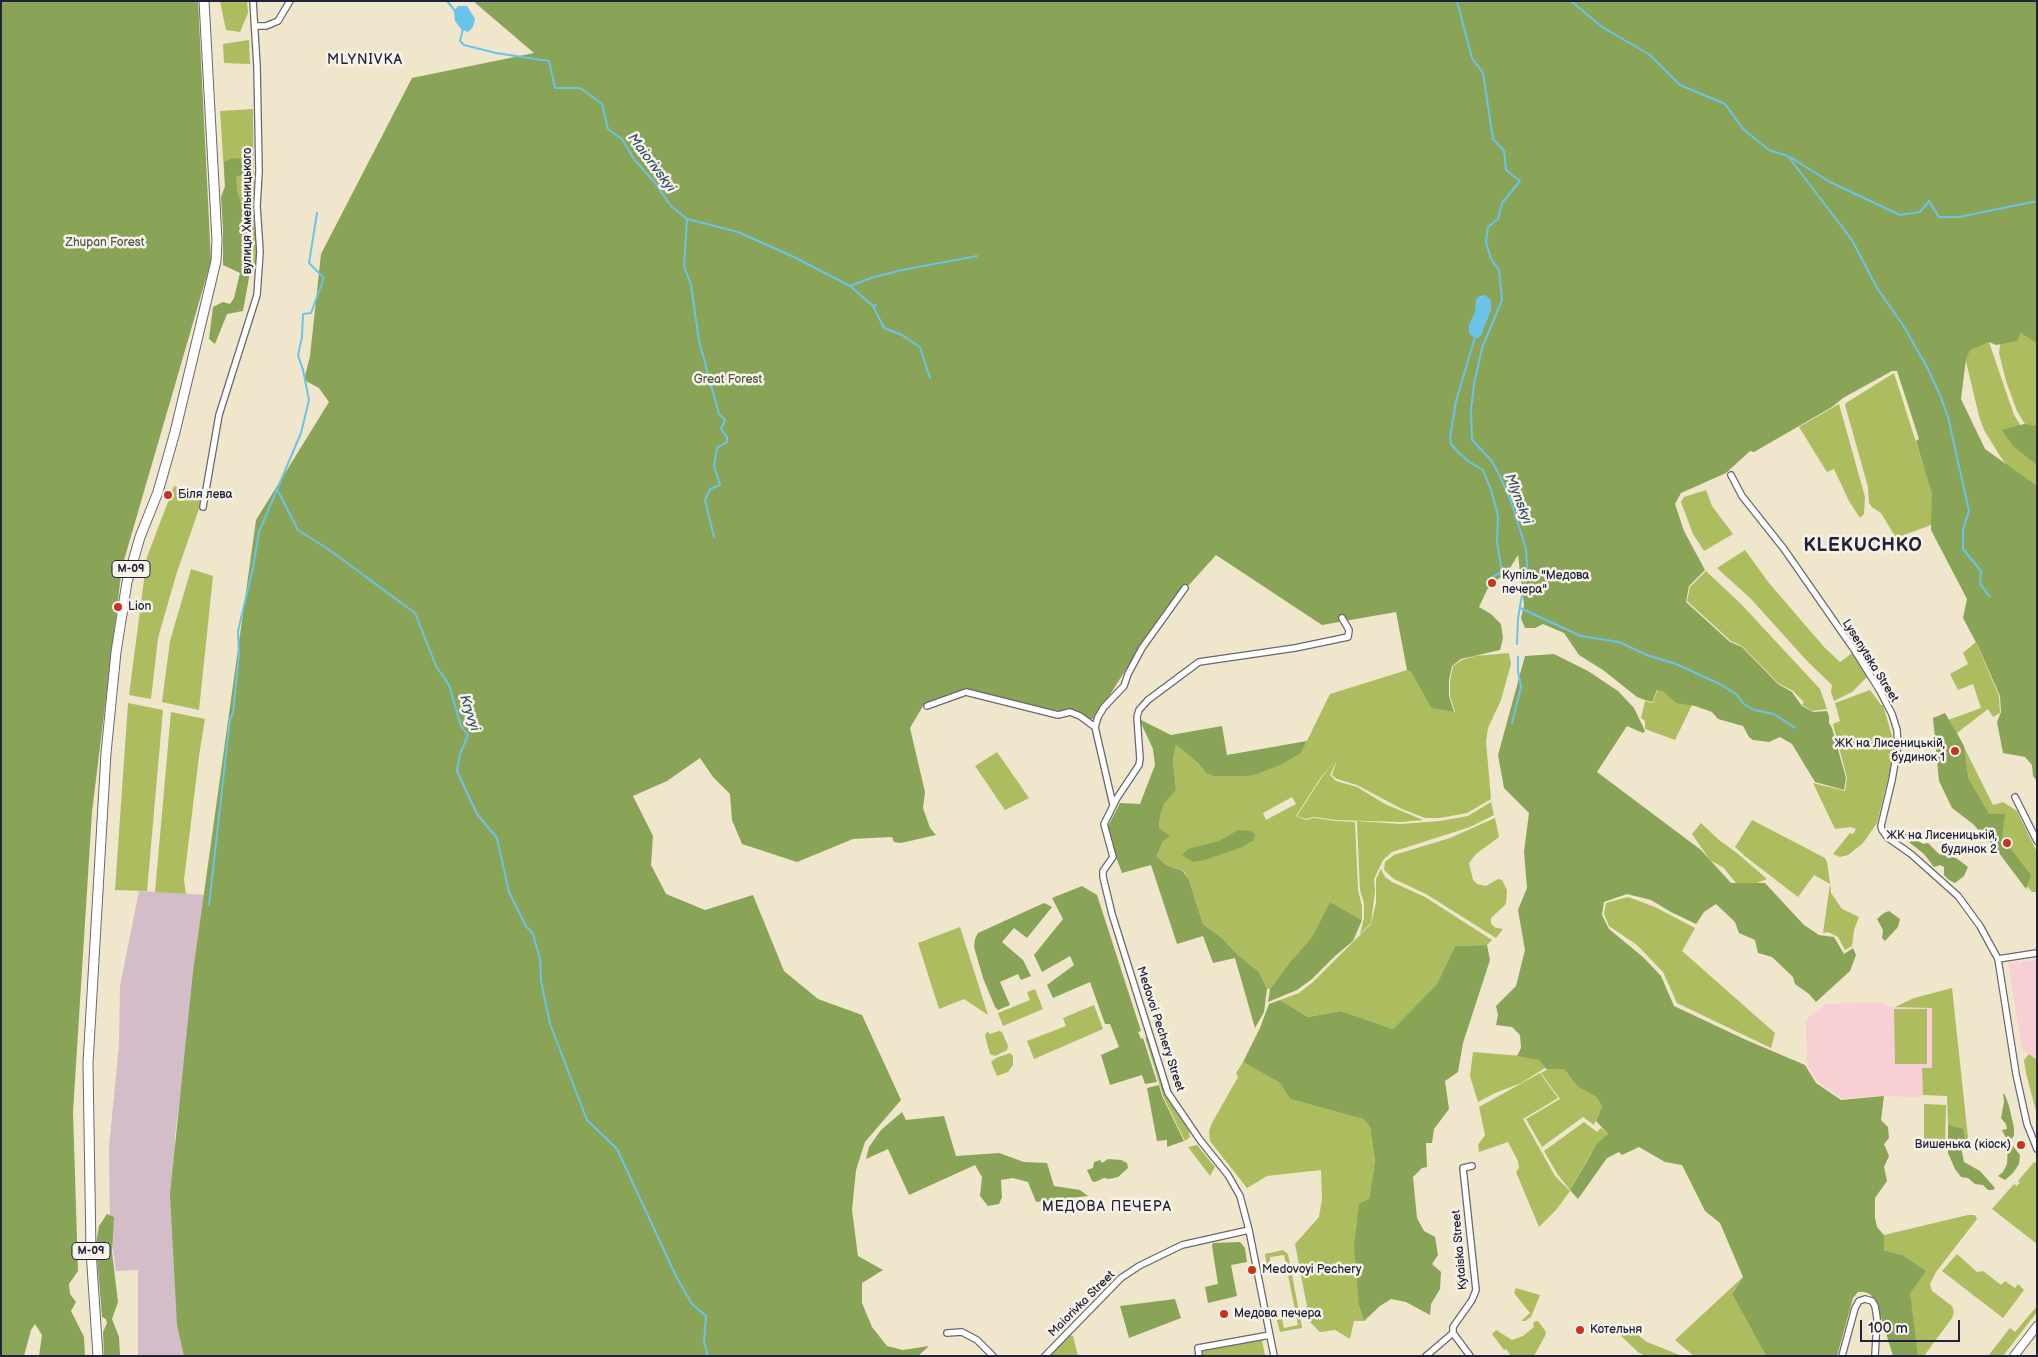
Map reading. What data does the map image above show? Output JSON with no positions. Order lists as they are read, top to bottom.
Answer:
{
  "streets": {
    "main road": ["М-09"],
    "street": [
      "вулиця Хмельницького",
      "Lysenytska Street",
      "Medovoi Pechery Street",
      "Kytaiska Street",
      "Maiorivka Street"
    ]
  },
  "crossings": [
    ["Medovoi Pechery Street", "Maiorivka Street"]
  ],
  "districts": ["MLYNIVKA", "KLEKUCHKO", "МЕДОВА ПЕЧЕРА"],
  "water": ["Maiorivskyi", "Mlynskyi", "Kryvyi"],
  "parks": ["Zhupan Forest", "Great Forest"],
  "places": [
    "Бiля лева",
    "Купіль \"Медова печера\"",
    "Lion",
    "ЖК на Лисеницькій, будинок 1",
    "ЖК на Лисеницькій, будинок 2",
    "Вишенька (кіоск)",
    "Medovoyi Pechery",
    "Медова печера",
    "Котельня"
  ],
  "scale_bar": "100 m"
}
